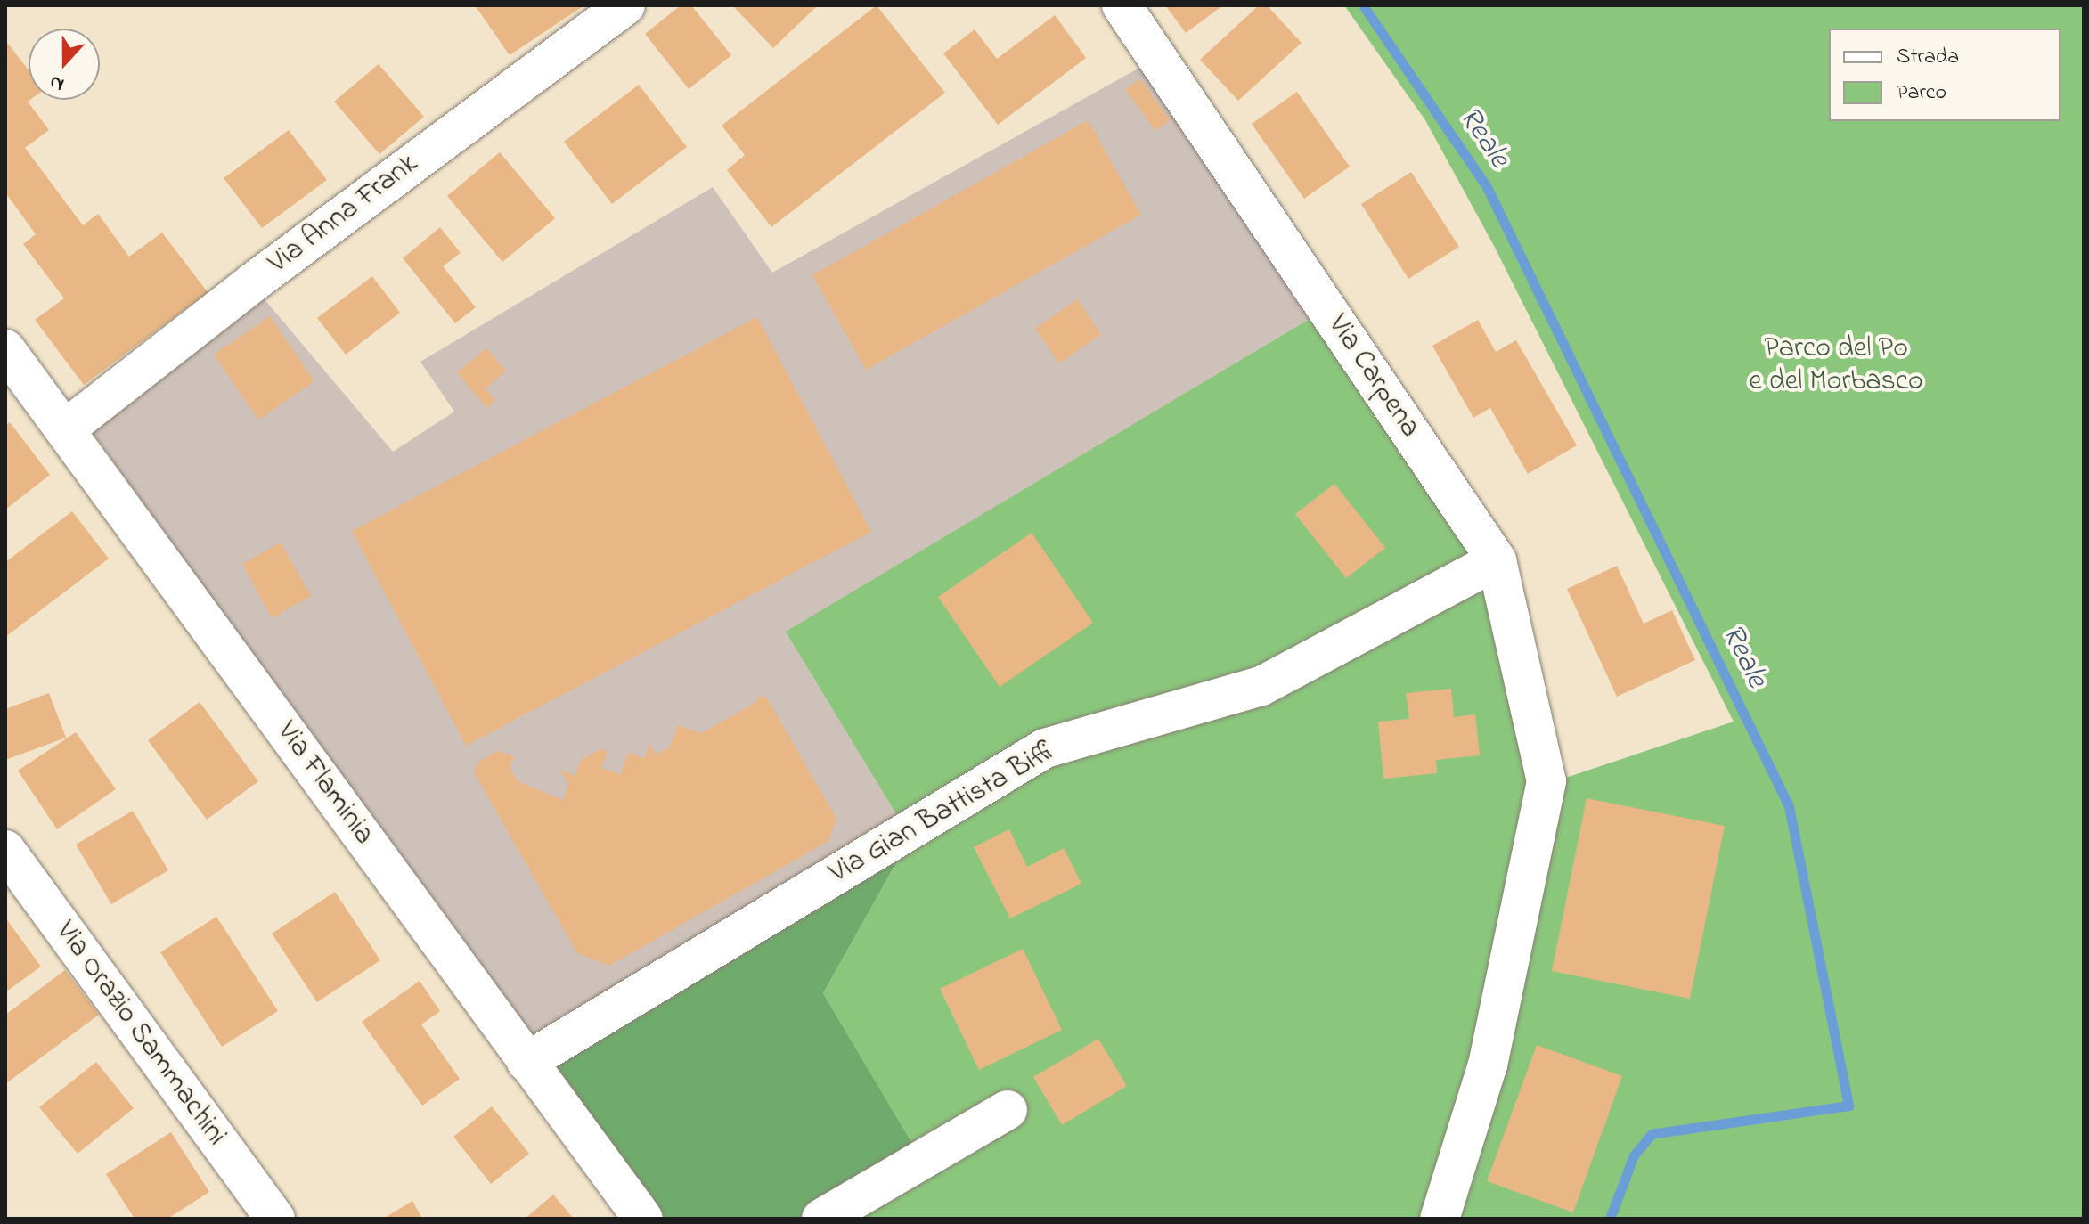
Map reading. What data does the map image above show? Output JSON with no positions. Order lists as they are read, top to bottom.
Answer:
{
  "streets": {
    "street": [
      "Via Anna Frank",
      "Via Carpena",
      "Via Flaminia",
      "Via Gian Battista Biffi",
      "Via Orazio Sammachini"
    ]
  },
  "crossings": [
    ["Via Anna Frank", "Via Flaminia"],
    ["Via Carpena", "Via Gian Battista Biffi"],
    ["Via Flaminia", "Via Gian Battista Biffi"]
  ],
  "water": ["Reale"],
  "parks": ["Parco del Po e del Morbasco"],
  "legend": ["Strada", "Parco"],
  "north": "bottom"
}
